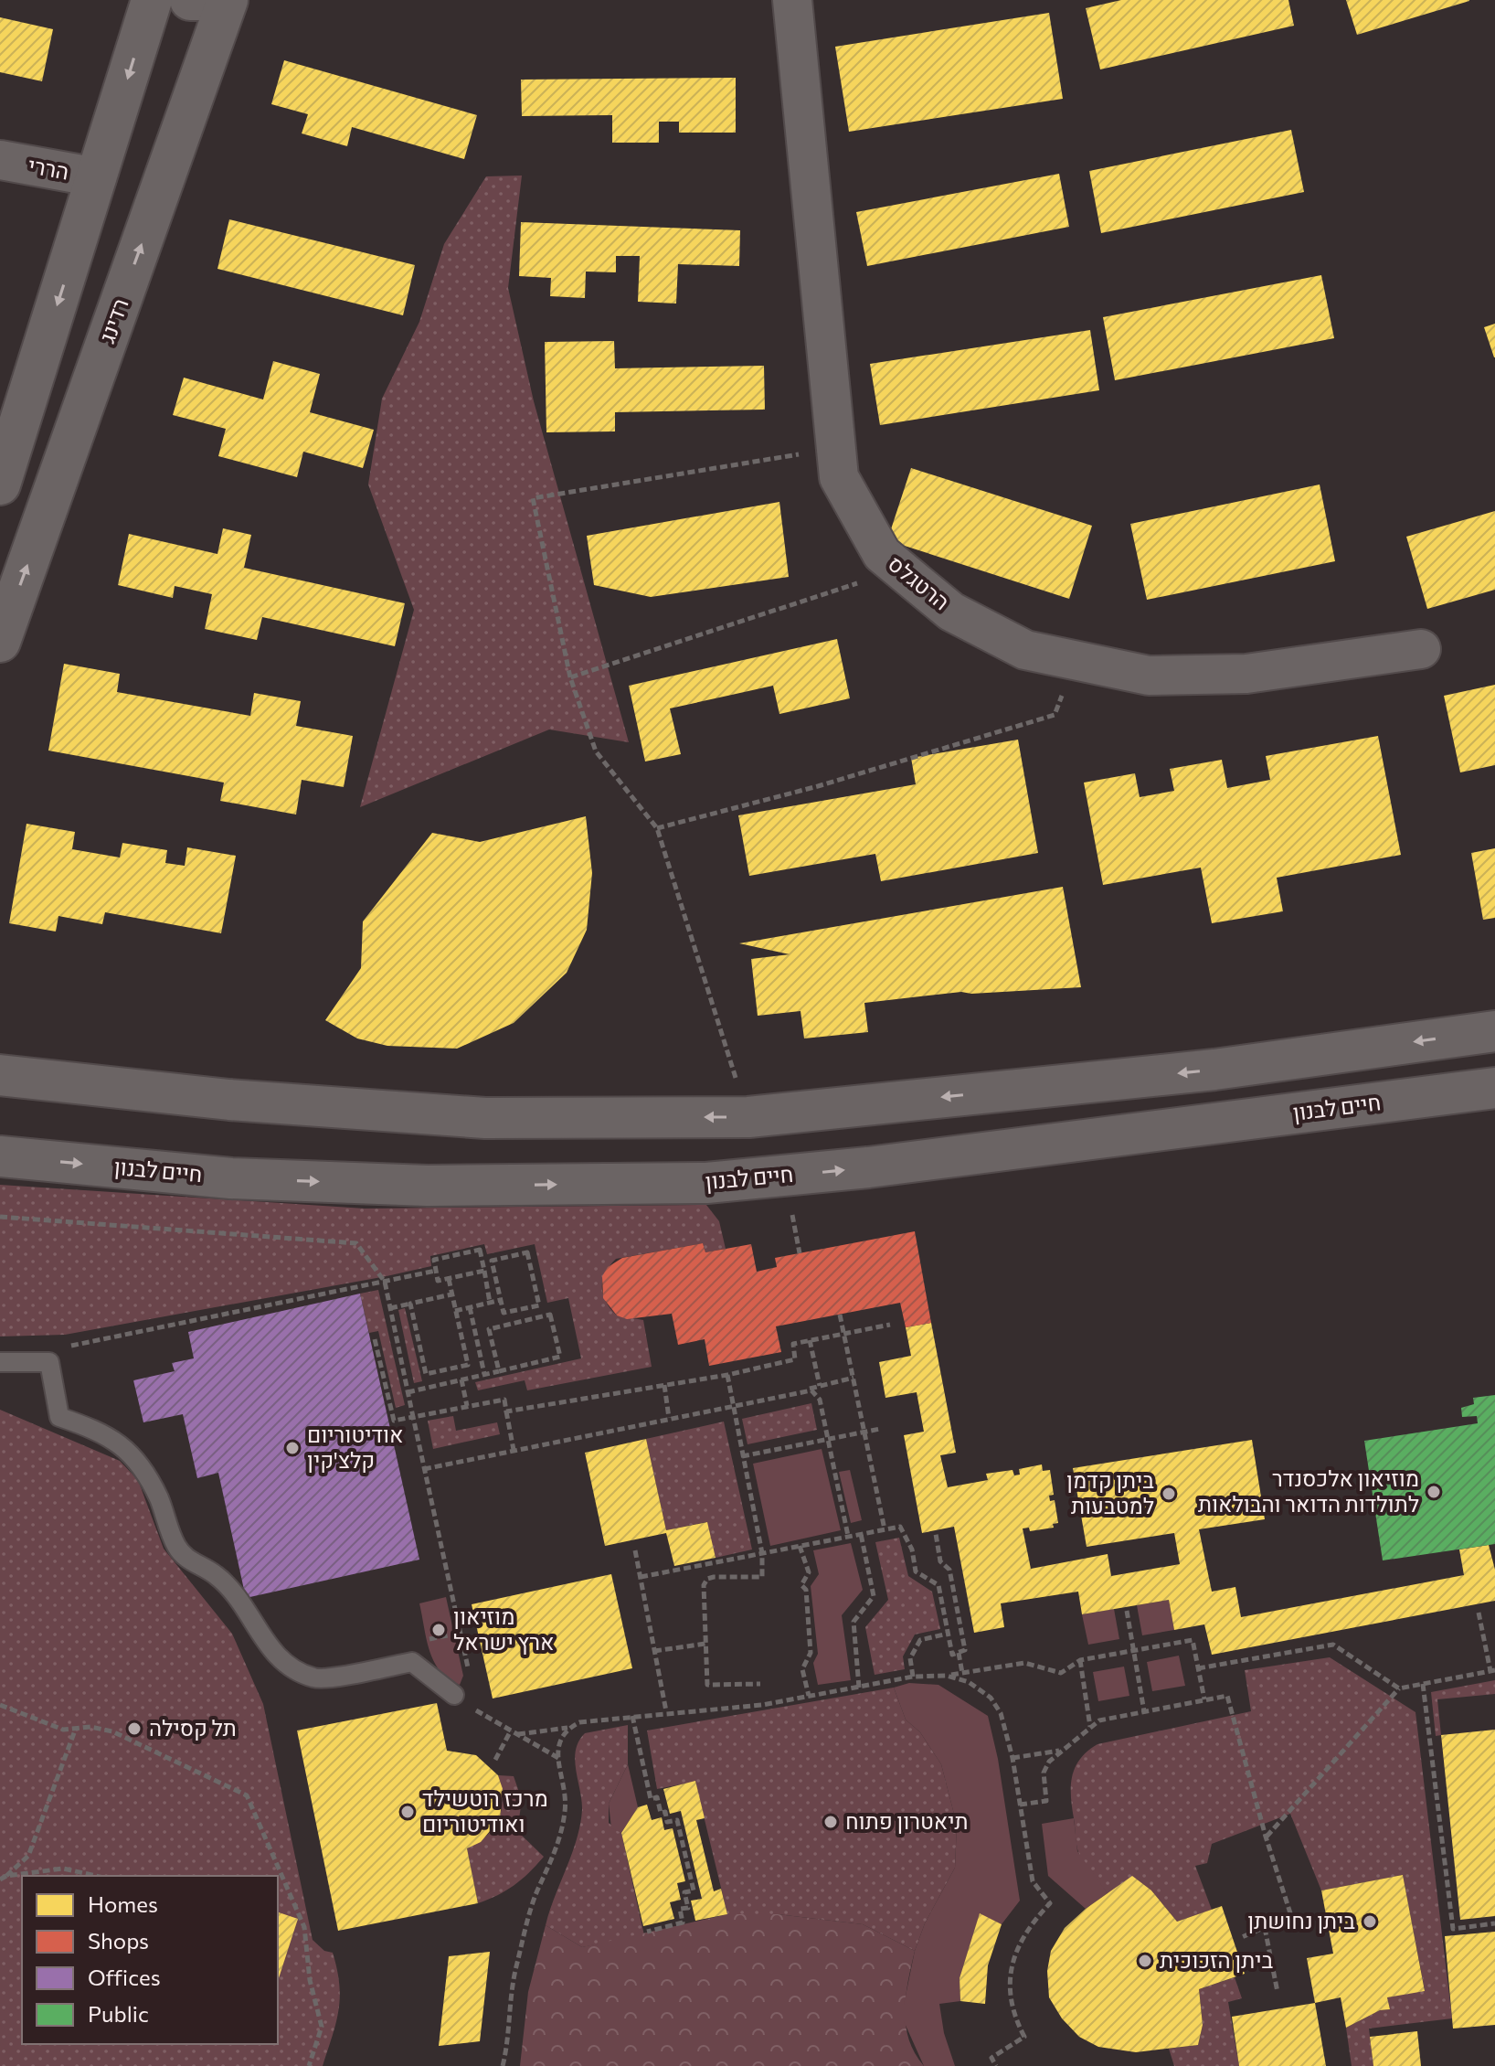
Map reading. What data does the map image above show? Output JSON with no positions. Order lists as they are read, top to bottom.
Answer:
{
  "streets": {
    "main road": ["רדינג", "חיים לבנון"],
    "street": ["הררי", "הרטגלס"]
  },
  "places": [
    "אודיטוריום קלצ'קין",
    "מוזיאון אלכסנדר לתולדות הדואר והבולאות",
    "ביתן קדמן למטבעות",
    "מוזיאון ארץ ישראל",
    "תל קסילה",
    "מרכז רוטשילד ואודיטוריום",
    "תיאטרון פתוח",
    "ביתן נחושתן",
    "ביתן הזכוכית"
  ],
  "legend": [
    "Homes",
    "Shops",
    "Offices",
    "Public"
  ]
}
